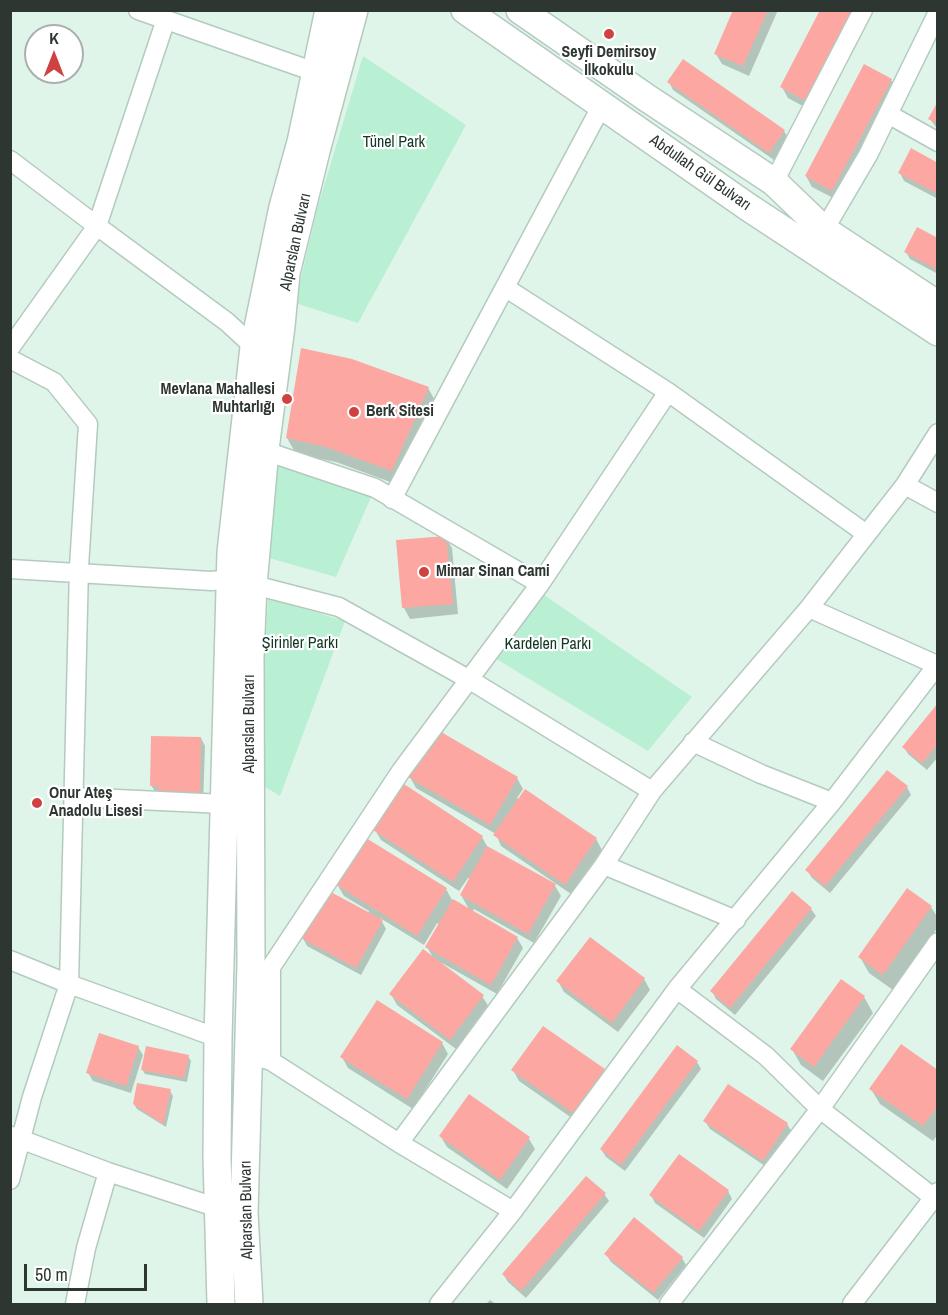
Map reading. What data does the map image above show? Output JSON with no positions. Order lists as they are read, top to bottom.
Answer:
{
  "streets": {
    "main road": ["Abdullah Gül Bulvarı", "Alparslan Bulvarı"]
  },
  "parks": ["Tünel Park", "Şirinler Parkı", "Kardelen Parkı"],
  "places": [
    "Seyfi Demirsoy İlkokulu",
    "Mevlana Mahallesi Muhtarlığı",
    "Berk Sitesi",
    "Mimar Sinan Cami",
    "Onur Ateş Anadolu Lisesi"
  ],
  "scale_bar": "50 m",
  "north": "top"
}
